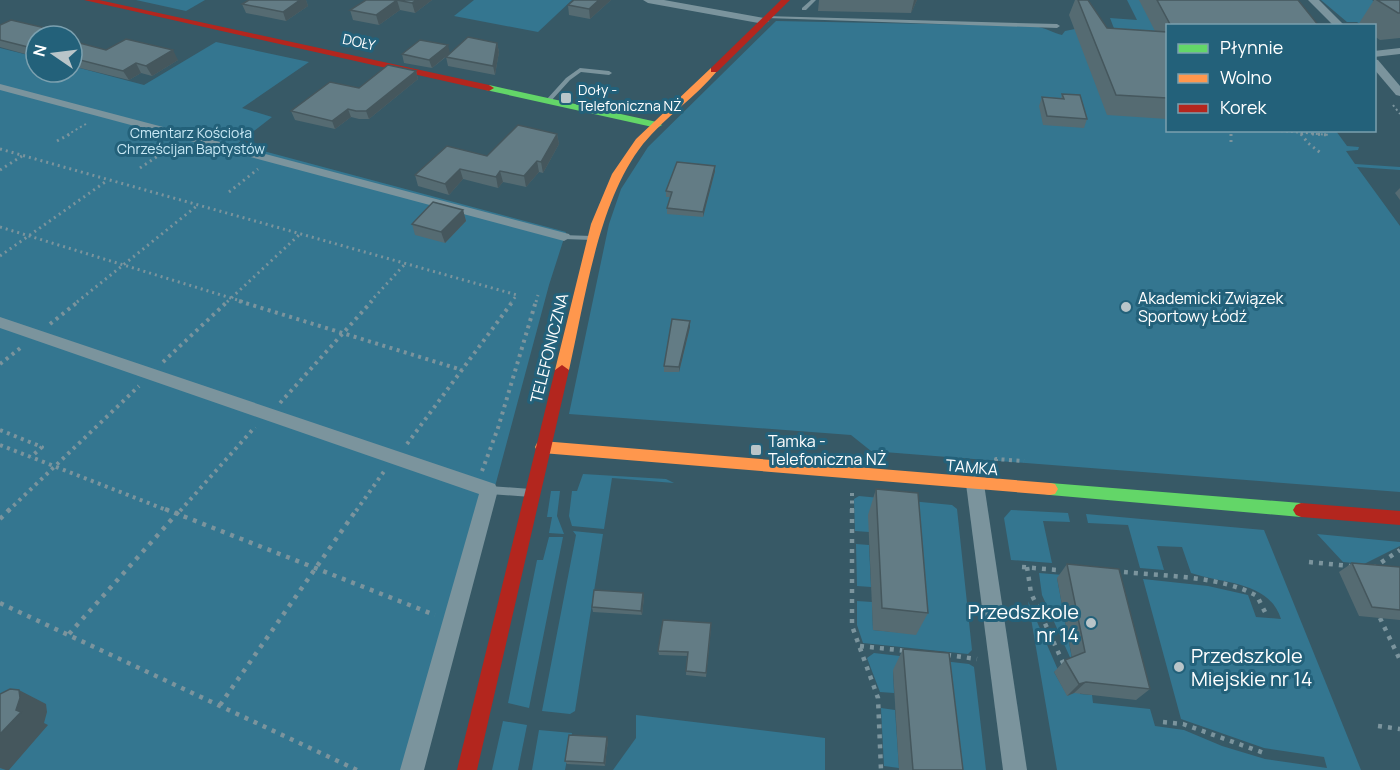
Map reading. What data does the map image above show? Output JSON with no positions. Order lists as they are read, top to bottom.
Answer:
{
  "streets": {
    "street": ["DOŁY", "TELEFONICZNA", "TAMKA"]
  },
  "crossings": [
    ["DOŁY", "TELEFONICZNA"],
    ["TELEFONICZNA", "TAMKA"]
  ],
  "parks": ["Cmentarz Kościoła Chrześcijan Baptystów"],
  "places": {
    "transit": ["Doły - Telefoniczna NŻ", "Tamka - Telefoniczna NŻ"],
    "other": ["Akademicki Związek Sportowy Łódź", "Przedszkole nr 14", "Przedszkole Miejskie nr 14"]
  },
  "legend": ["Płynnie", "Wolno", "Korek"],
  "north": "left"
}
